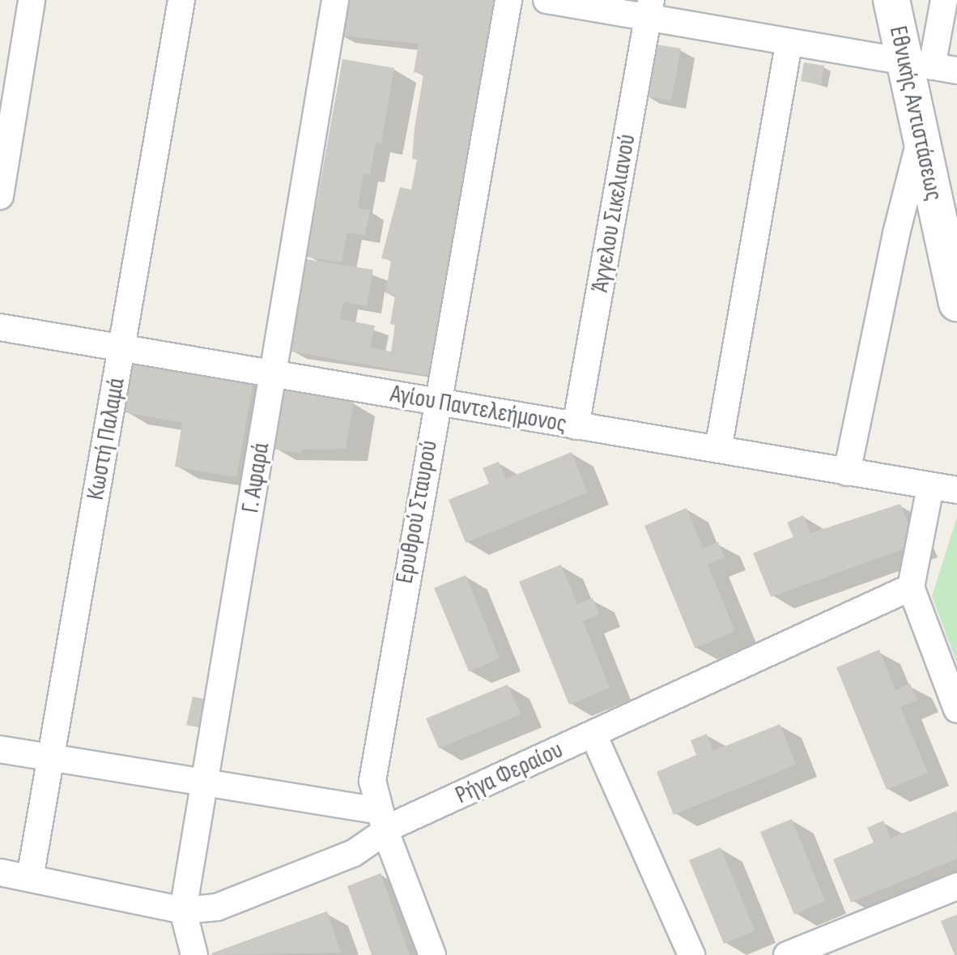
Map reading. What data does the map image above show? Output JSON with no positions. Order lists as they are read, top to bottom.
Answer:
{
  "streets": {
    "street": [
      "Εθνικής Αντιστάσεως",
      "Άγγελου Σικελιανού",
      "Αγίου Παντελεήμονος",
      "Κωστή Παλαμά",
      "Γ. Αφαρά",
      "Ερυθρού Σταυρού",
      "Ρήγα Φεραίου"
    ]
  },
  "crossings": [
    ["Άγγελου Σικελιανού", "Αγίου Παντελεήμονος"],
    ["Αγίου Παντελεήμονος", "Κωστή Παλαμά"],
    ["Αγίου Παντελεήμονος", "Γ. Αφαρά"],
    ["Αγίου Παντελεήμονος", "Ερυθρού Σταυρού"],
    ["Κωστή Παλαμά", "Ρήγα Φεραίου"],
    ["Γ. Αφαρά", "Ρήγα Φεραίου"],
    ["Ερυθρού Σταυρού", "Ρήγα Φεραίου"]
  ]
}
